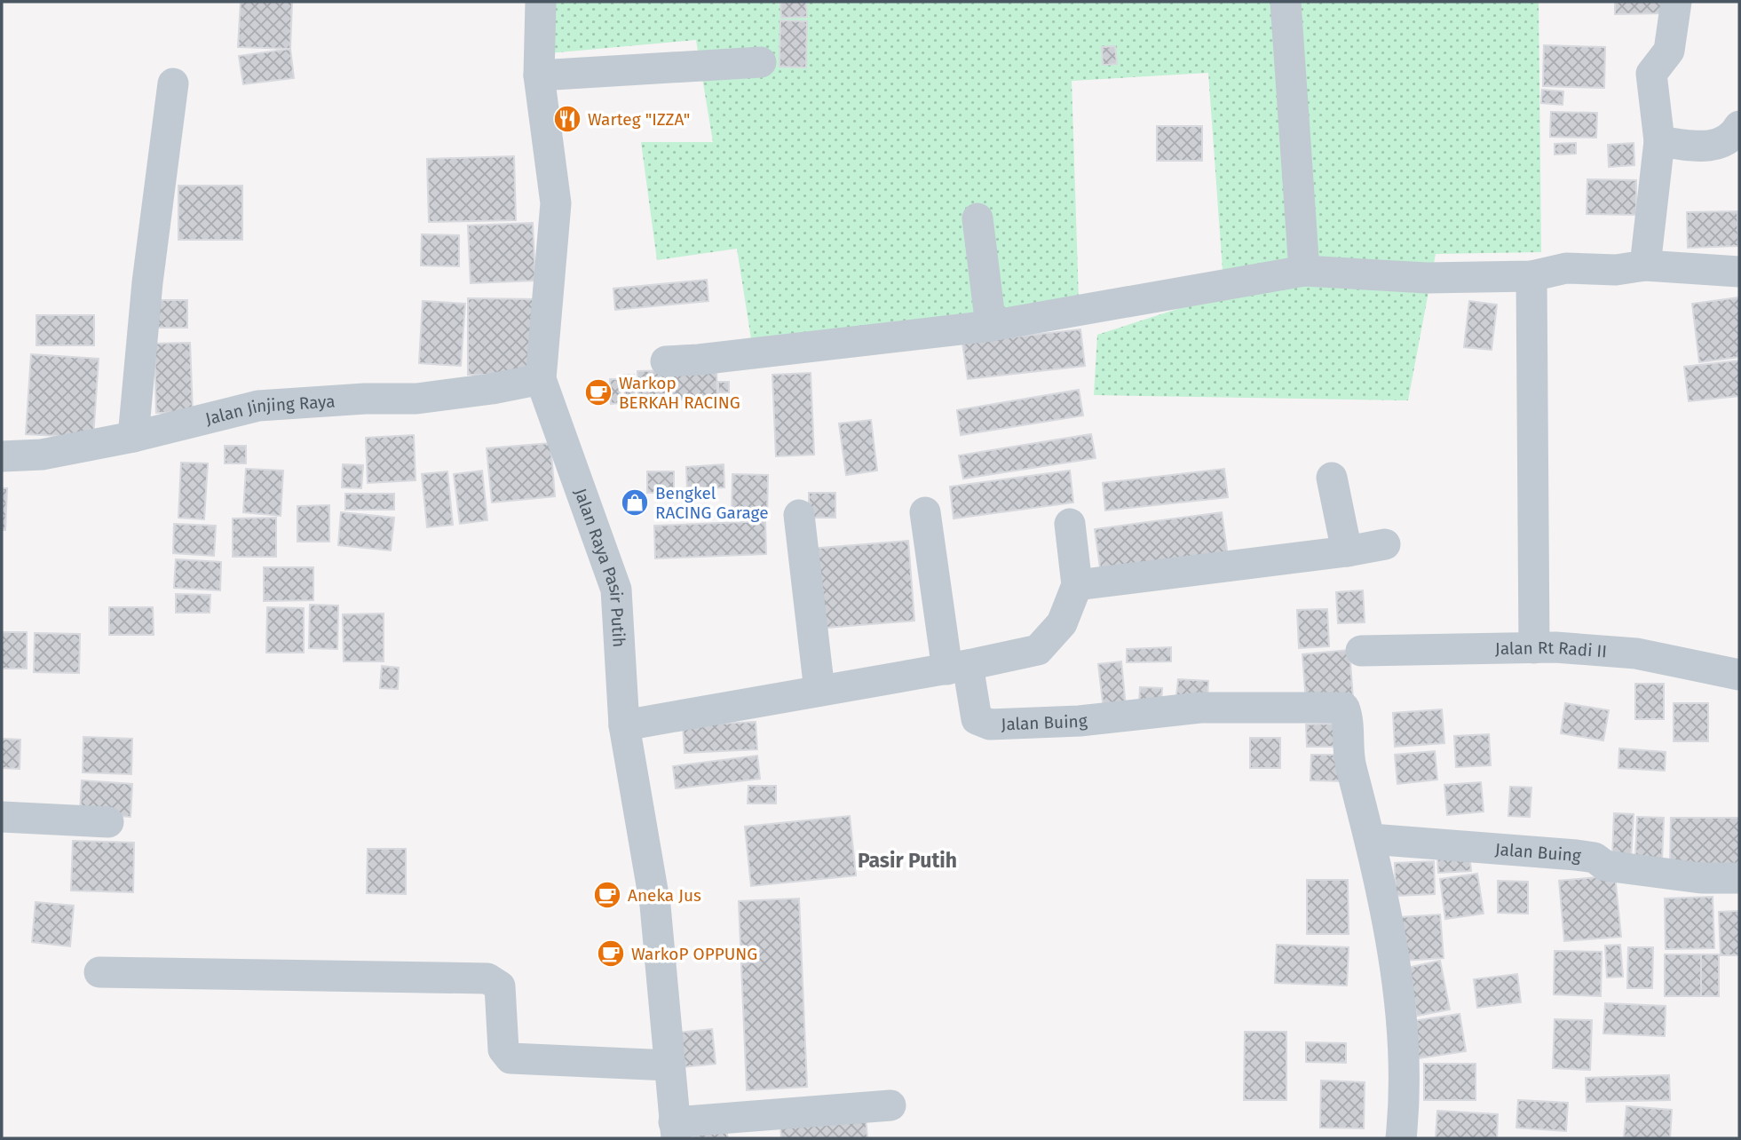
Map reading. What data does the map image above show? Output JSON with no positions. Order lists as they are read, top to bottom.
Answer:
{
  "streets": {
    "street": [
      "Jalan Jinjing Raya",
      "Jalan Raya Pasir Putih",
      "Jalan Rt Radi II",
      "Jalan Buing"
    ]
  },
  "crossings": [
    ["Jalan Jinjing Raya", "Jalan Raya Pasir Putih"]
  ],
  "districts": ["Pasir Putih"],
  "places": {
    "restaurant": ["Warteg \"IZZA\""],
    "cafe": ["Warkop BERKAH RACING", "Aneka Jus", "WarkoP OPPUNG"],
    "shop": ["Bengkel RACING Garage"]
  }
}
